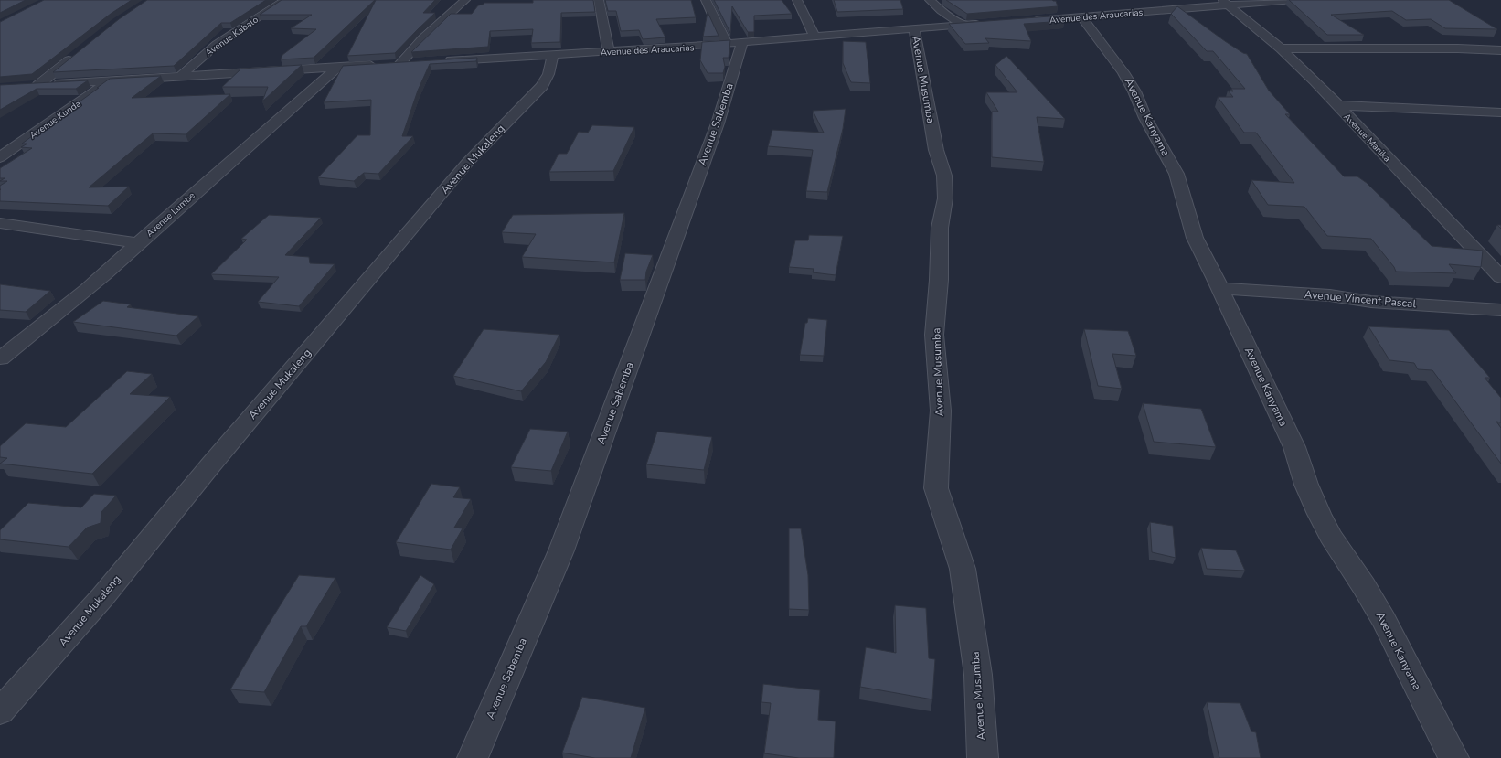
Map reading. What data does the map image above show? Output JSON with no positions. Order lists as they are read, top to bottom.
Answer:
{
  "streets": {
    "street": [
      "Avenue des Araucarias",
      "Avenue Kabalo",
      "Avenue Musumba",
      "Avenue Kanyama",
      "Avenue Kunda",
      "Avenue Sabemba",
      "Avenue Manika",
      "Avenue Mukaleng",
      "Avenue Lumbe",
      "Avenue Vincent Pascal"
    ]
  },
  "crossings": [
    ["Avenue des Araucarias", "Avenue Musumba"],
    ["Avenue des Araucarias", "Avenue Kanyama"],
    ["Avenue des Araucarias", "Avenue Sabemba"],
    ["Avenue des Araucarias", "Avenue Manika"],
    ["Avenue des Araucarias", "Avenue Mukaleng"],
    ["Avenue Kanyama", "Avenue Vincent Pascal"]
  ]
}
